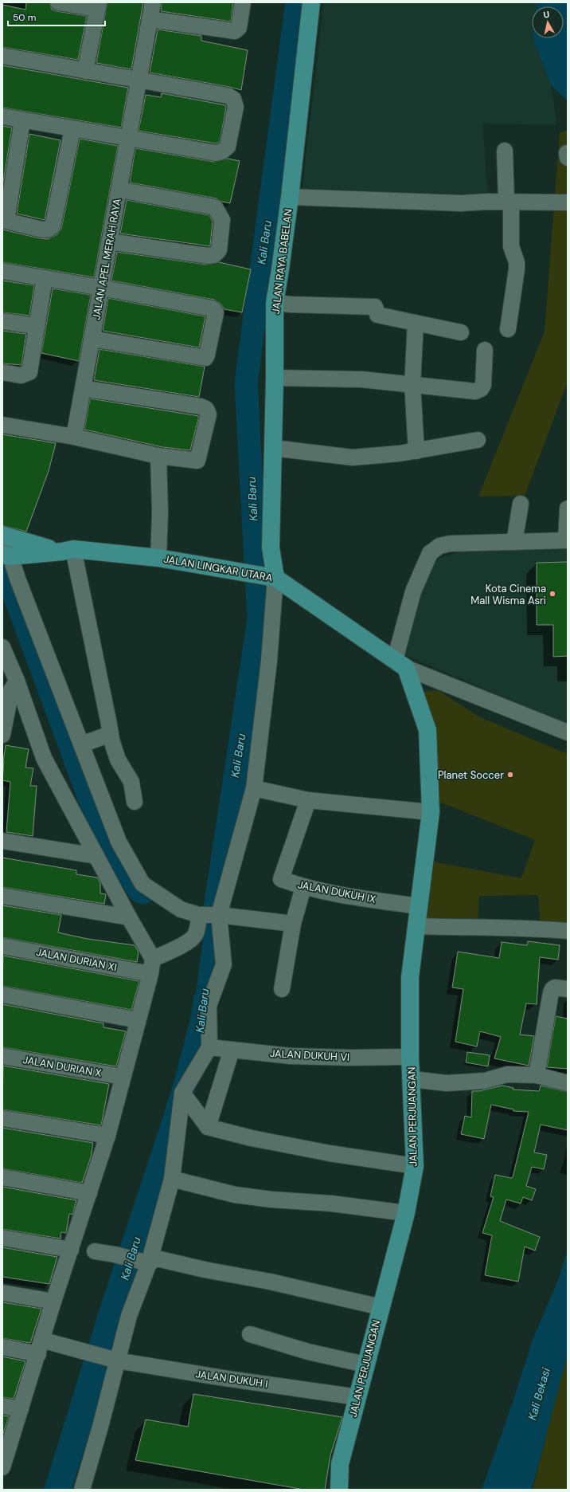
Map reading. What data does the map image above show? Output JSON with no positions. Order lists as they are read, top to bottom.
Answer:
{
  "streets": {
    "main road": ["JALAN RAYA BABELAN", "JALAN LINGKAR UTARA", "JALAN PERJUANGAN"],
    "street": [
      "JALAN APEL MERAH RAYA",
      "JALAN DUKUH IX",
      "JALAN DURIAN XI",
      "JALAN DUKUH VI",
      "JALAN DURIAN X",
      "JALAN DUKUH I"
    ]
  },
  "crossings": [
    ["JALAN RAYA BABELAN", "JALAN LINGKAR UTARA"],
    ["JALAN LINGKAR UTARA", "JALAN PERJUANGAN"],
    ["JALAN DUKUH IX", "JALAN PERJUANGAN"],
    ["JALAN DUKUH VI", "JALAN PERJUANGAN"],
    ["JALAN PERJUANGAN", "JALAN DUKUH I"]
  ],
  "water": ["Kali Baru", "Kali Bekasi"],
  "places": ["Kota Cinema Mall Wisma Asri", "Planet Soccer"],
  "scale_bar": "50 m",
  "north": "top"
}
